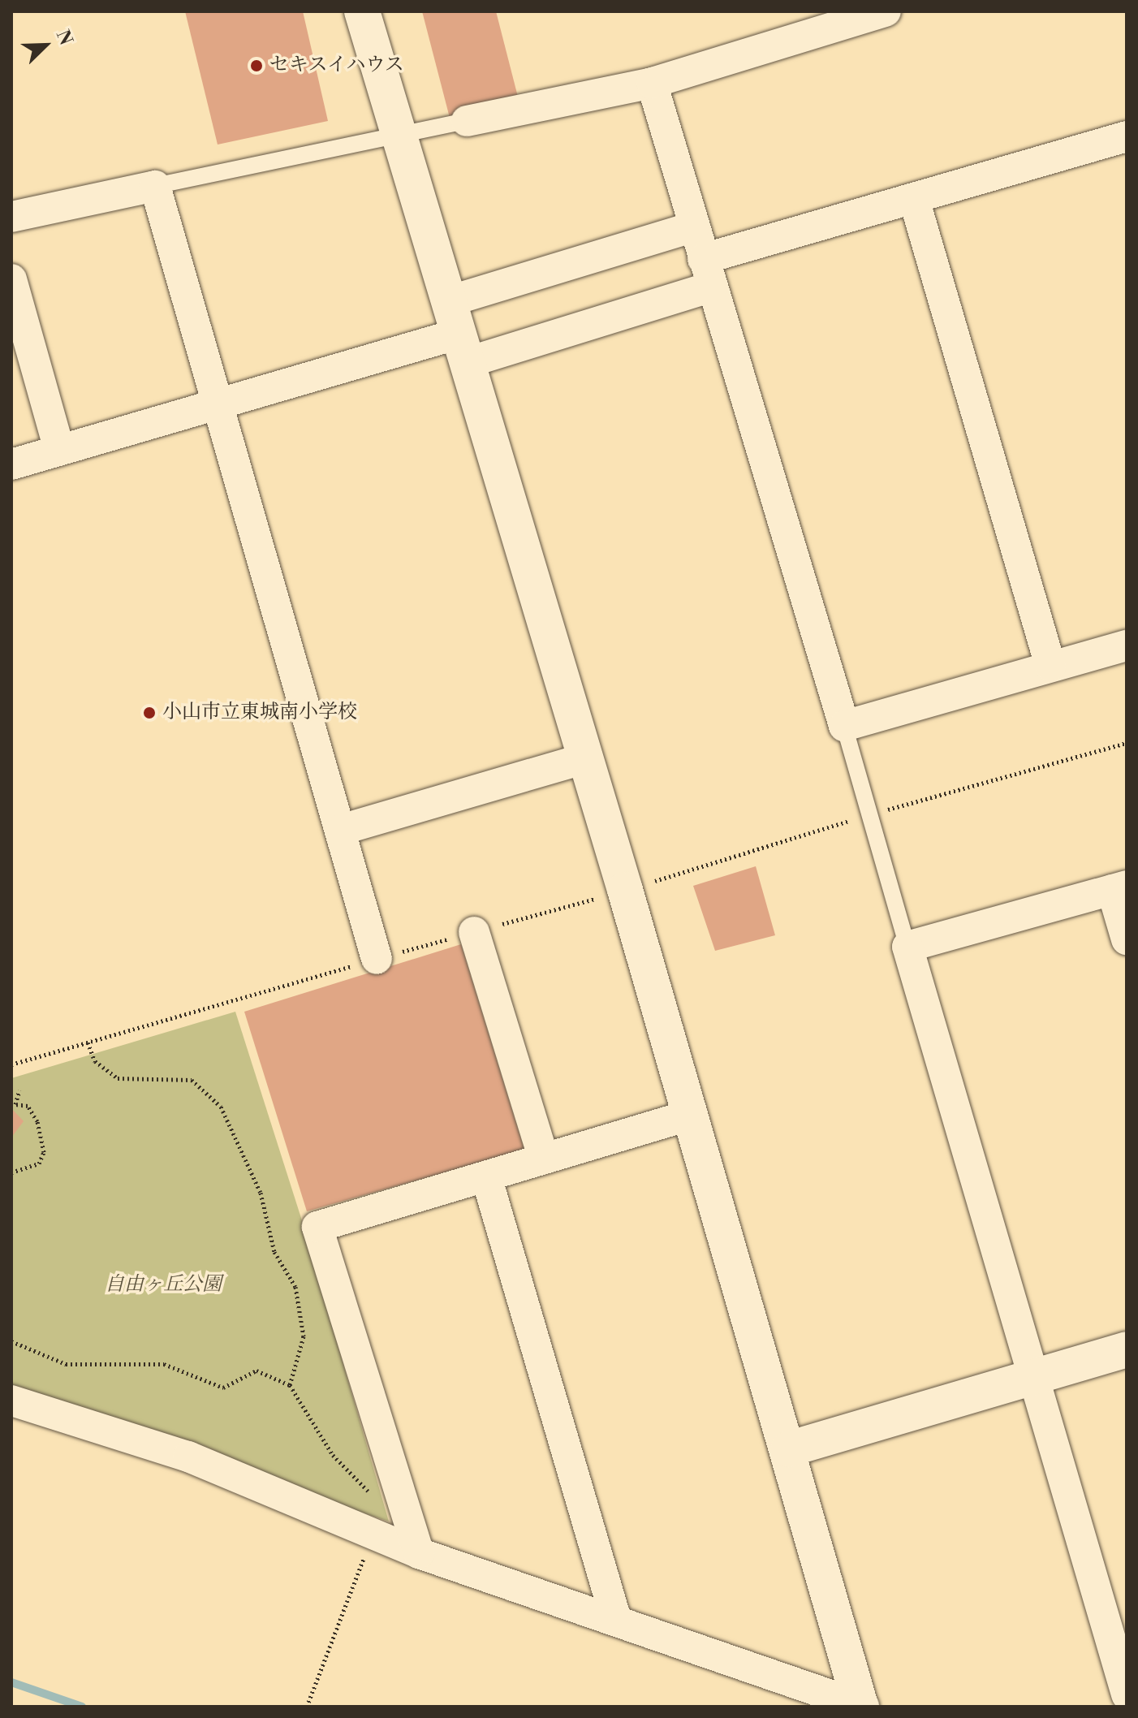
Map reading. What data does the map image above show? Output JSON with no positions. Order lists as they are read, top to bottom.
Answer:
{
  "parks": ["自由ヶ丘公園"],
  "places": ["セキスイハウス", "小山市立東城南小学校"],
  "north": "top right"
}
